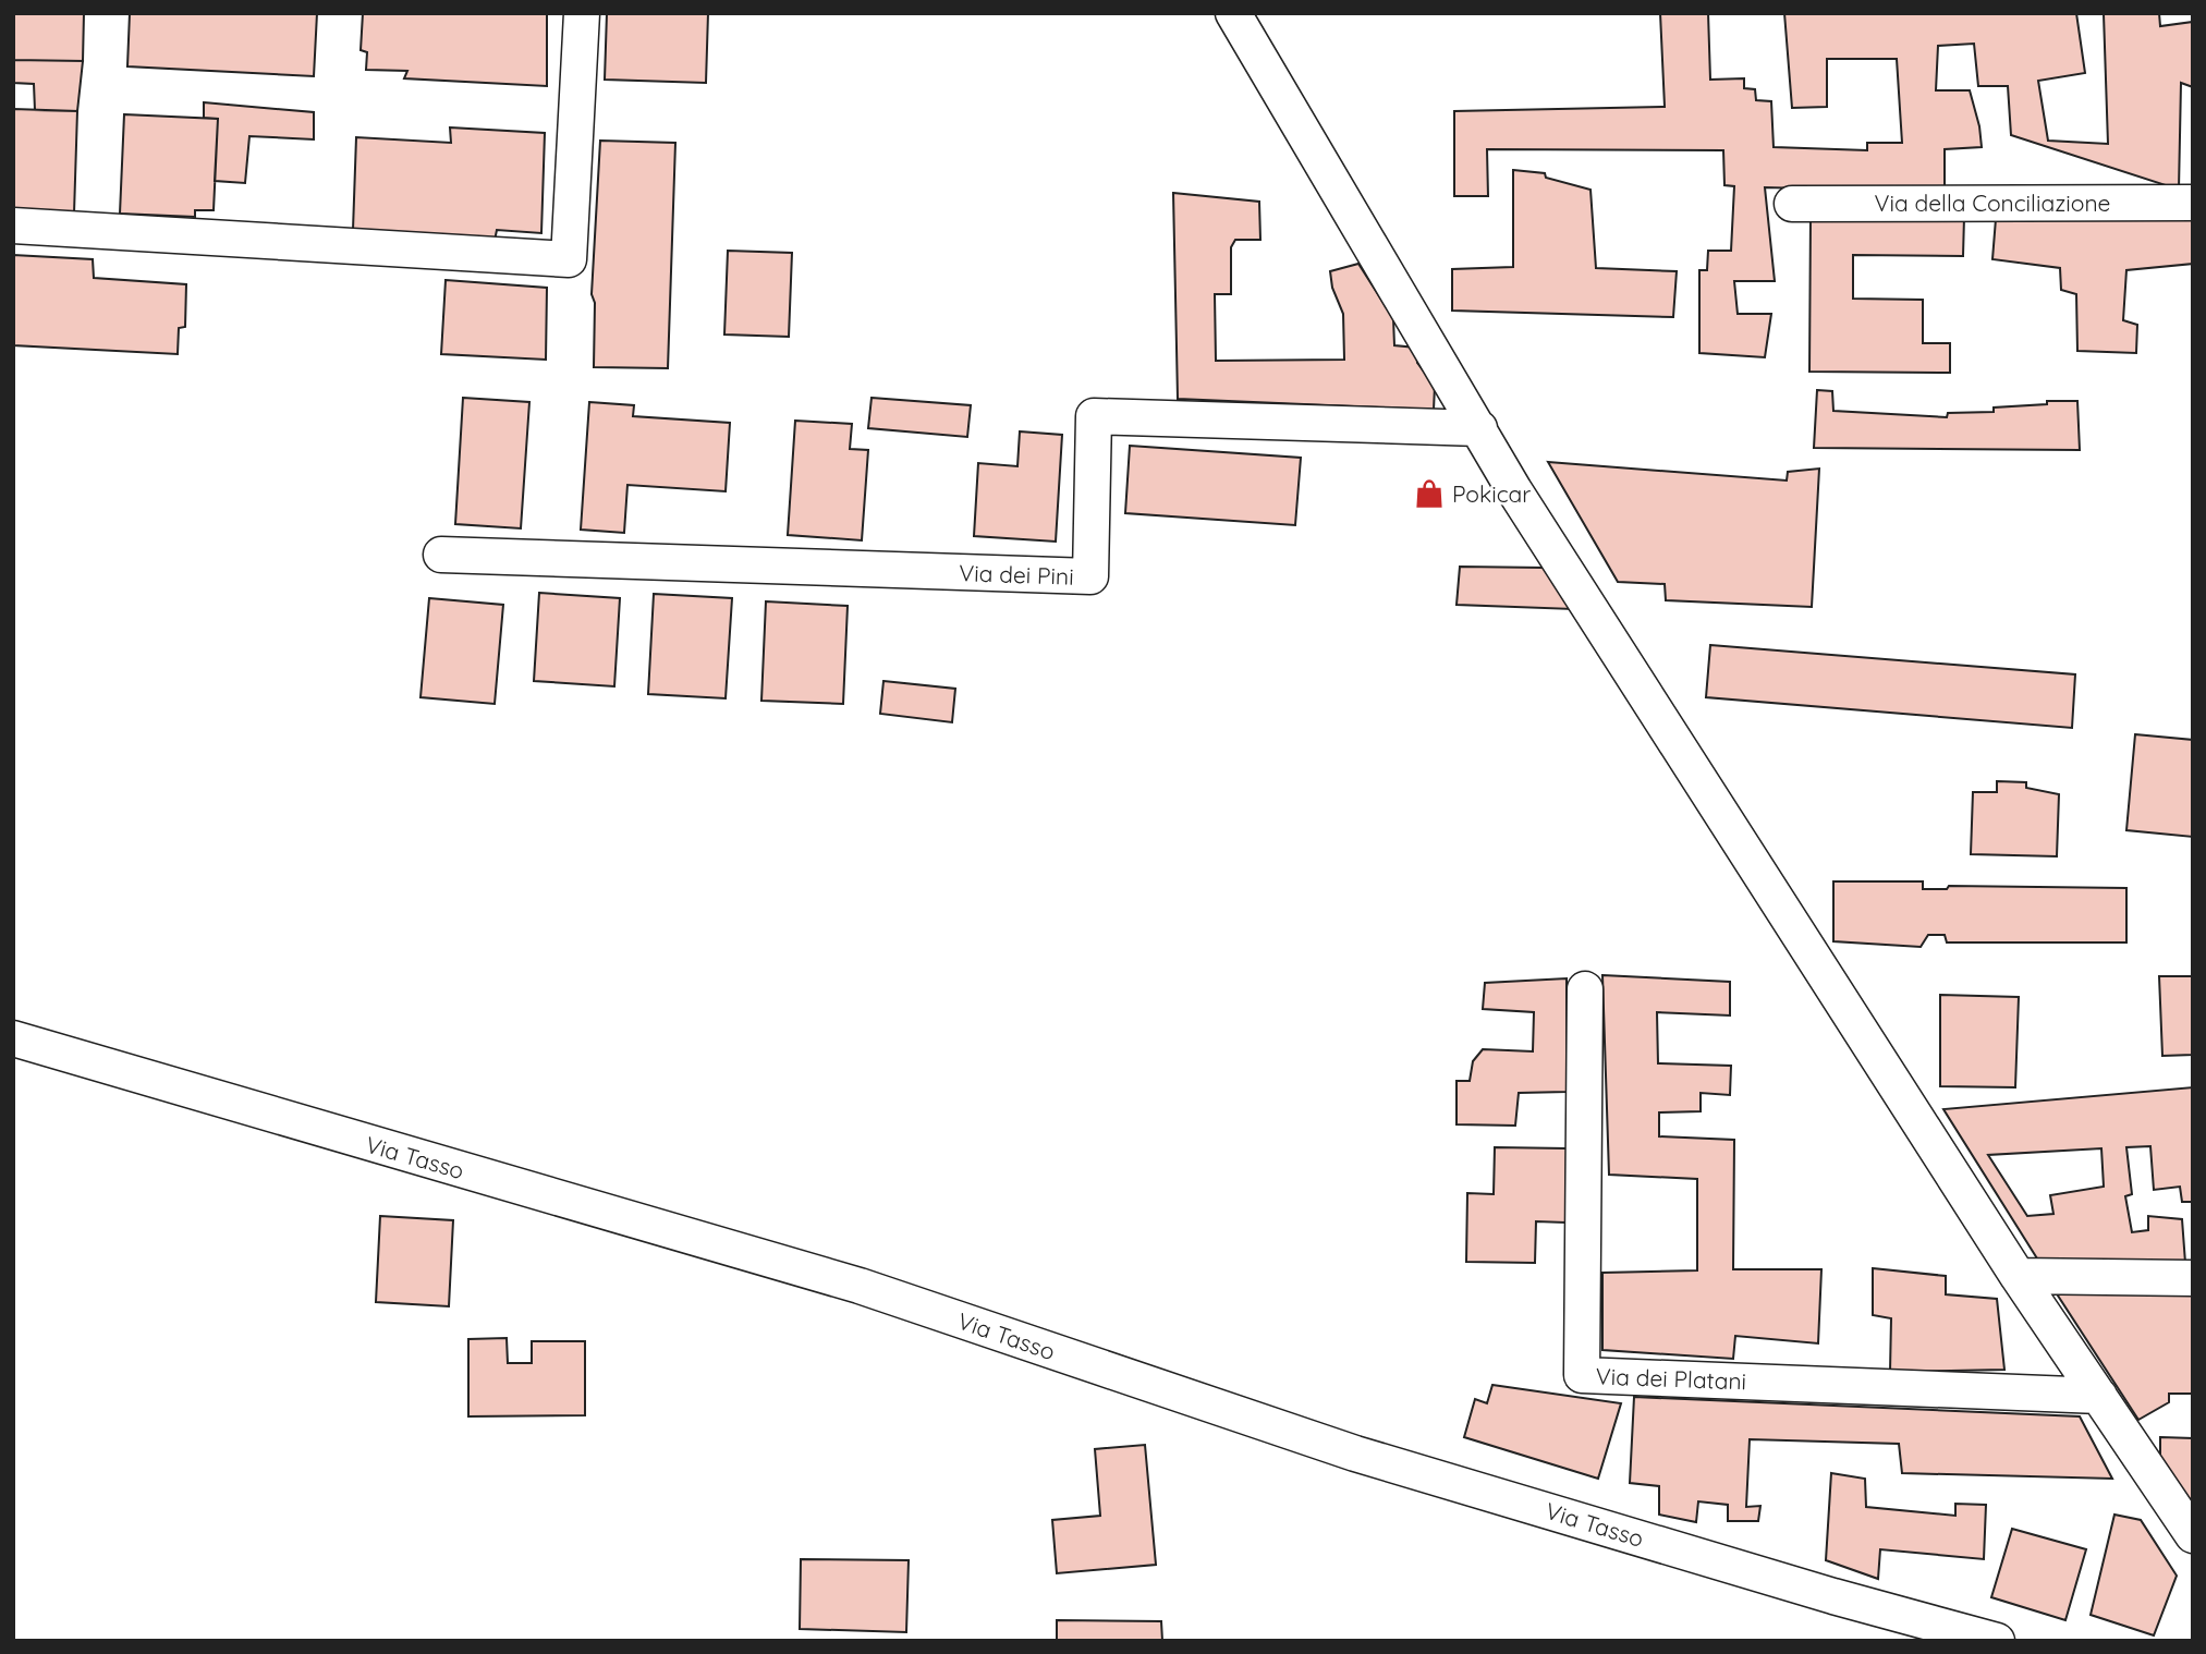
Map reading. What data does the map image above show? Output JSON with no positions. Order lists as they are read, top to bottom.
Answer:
{
  "streets": {
    "street": [
      "Via della Conciliazione",
      "Via dei Pini",
      "Via Tasso",
      "Via dei Platani"
    ]
  },
  "places": {
    "shop": ["Pokicar"]
  }
}
